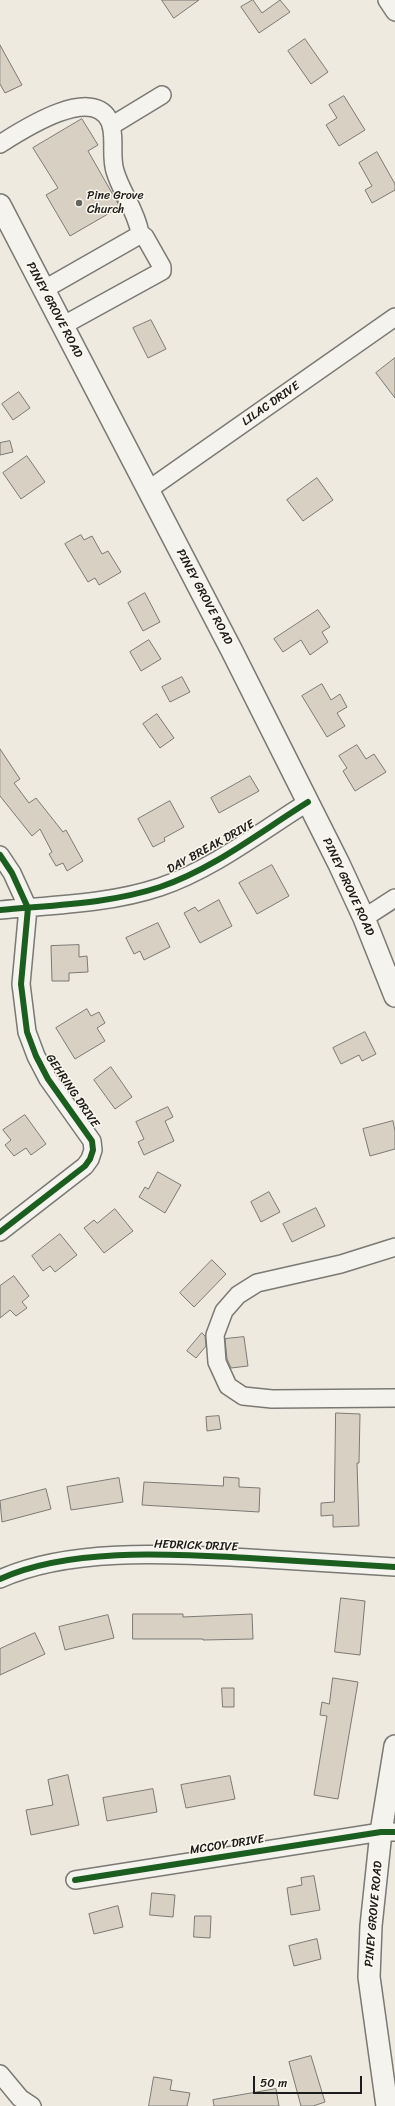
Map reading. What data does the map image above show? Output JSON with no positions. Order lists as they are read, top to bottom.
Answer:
{
  "streets": {
    "main road": ["PINEY GROVE ROAD"],
    "street": [
      "LILAC DRIVE",
      "DAY BREAK DRIVE",
      "GEHRING DRIVE",
      "HEDRICK DRIVE",
      "MCCOY DRIVE"
    ]
  },
  "crossings": [
    ["PINEY GROVE ROAD", "LILAC DRIVE"],
    ["PINEY GROVE ROAD", "DAY BREAK DRIVE"],
    ["PINEY GROVE ROAD", "MCCOY DRIVE"],
    ["DAY BREAK DRIVE", "GEHRING DRIVE"]
  ],
  "places": ["Pine Grove Church"],
  "scale_bar": "50 m"
}
